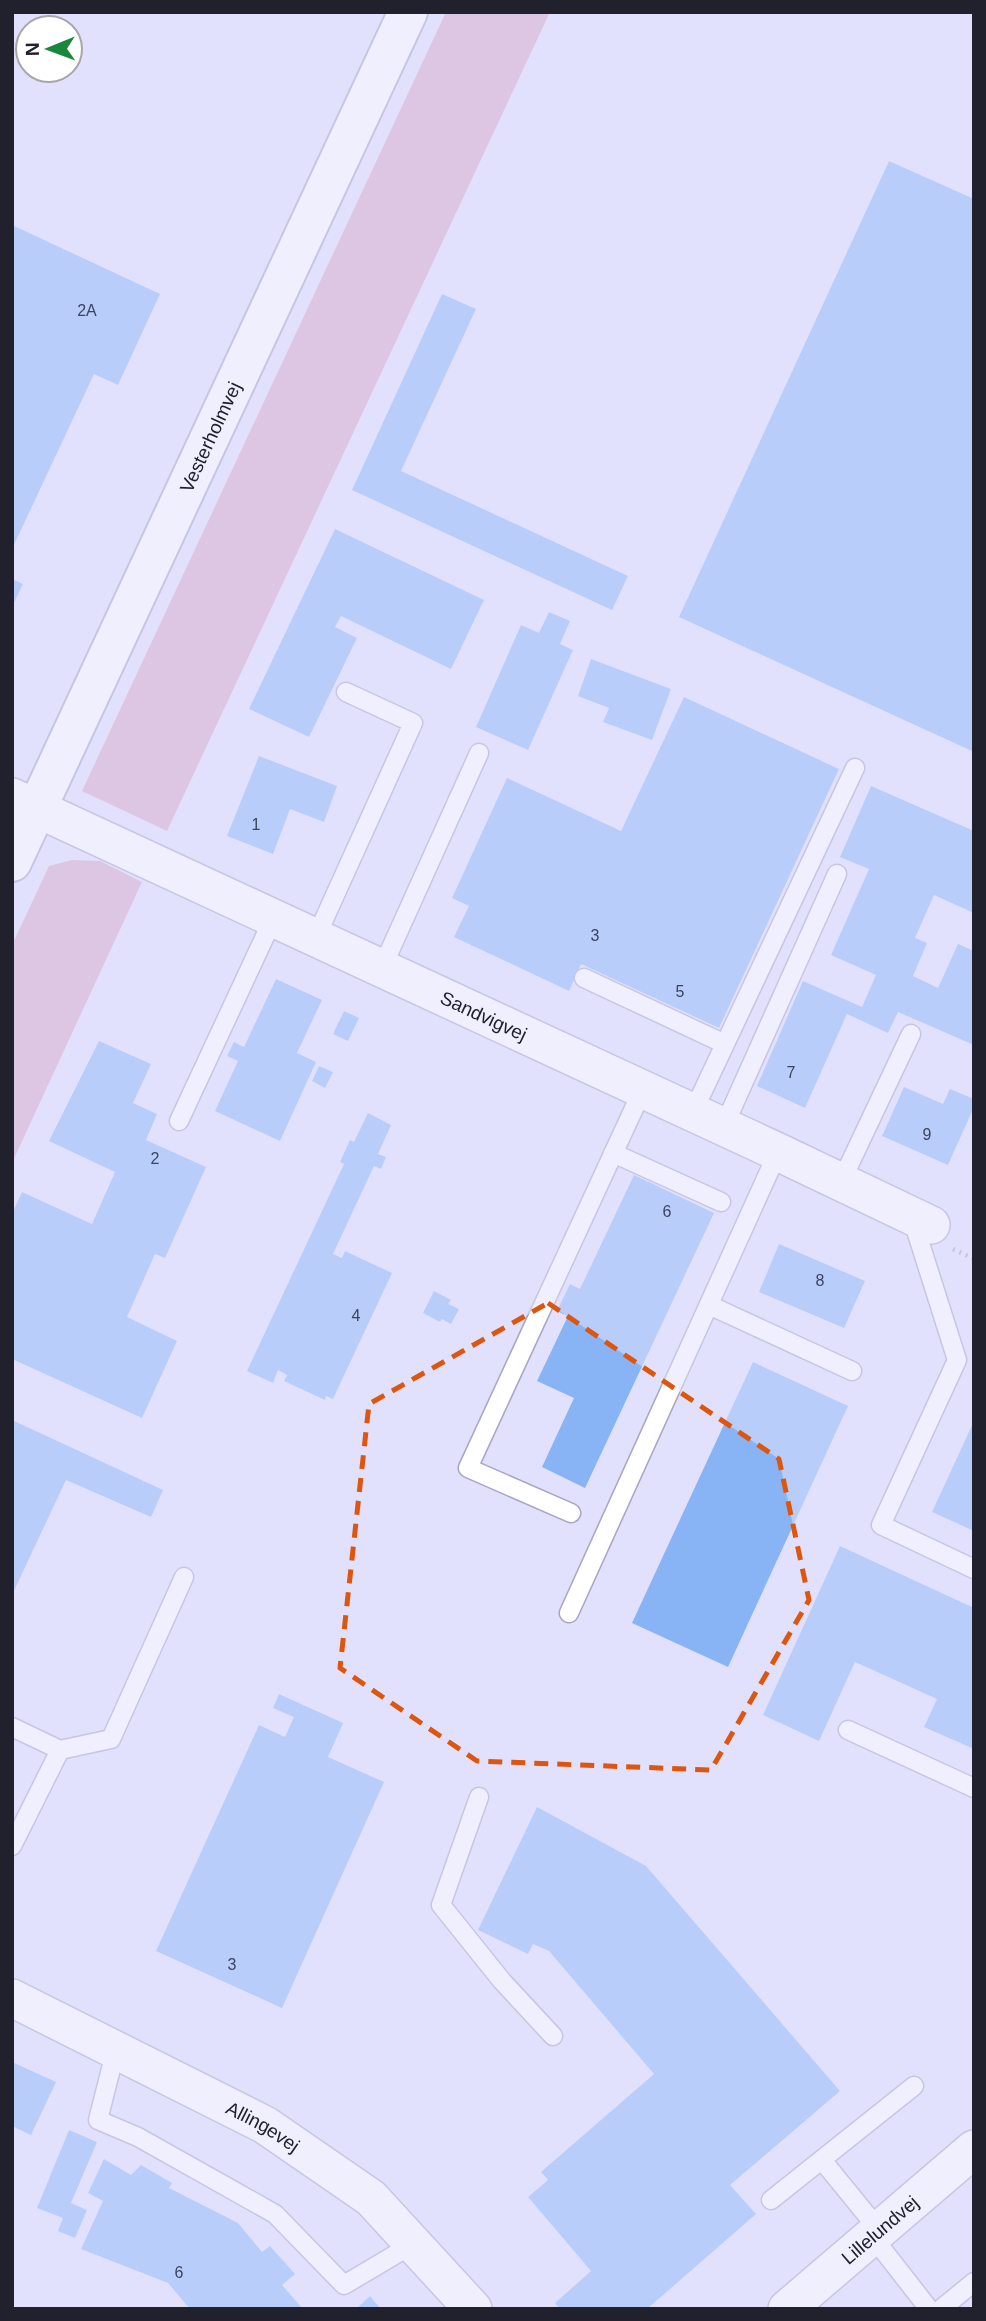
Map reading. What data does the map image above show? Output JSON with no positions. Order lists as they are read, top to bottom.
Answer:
{
  "streets": {
    "street": [
      "Vesterholmvej",
      "Sandvigvej",
      "Allingevej",
      "Lillelundvej"
    ]
  },
  "crossings": [
    ["Vesterholmvej", "Sandvigvej"]
  ],
  "house_numbers": [
    "2A",
    "1",
    "3",
    "5",
    "7",
    "9",
    "2",
    "6",
    "8",
    "4",
    "3",
    "6"
  ],
  "north": "left"
}
